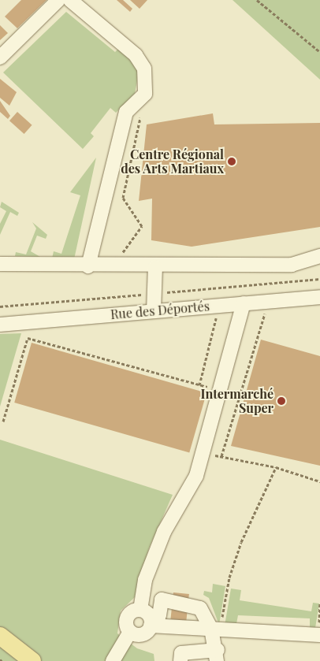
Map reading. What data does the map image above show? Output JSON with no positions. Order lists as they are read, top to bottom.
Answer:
{
  "streets": {
    "street": ["Rue des Déportés"]
  },
  "places": ["Centre Régional des Arts Martiaux", "Intermarché Super"]
}
